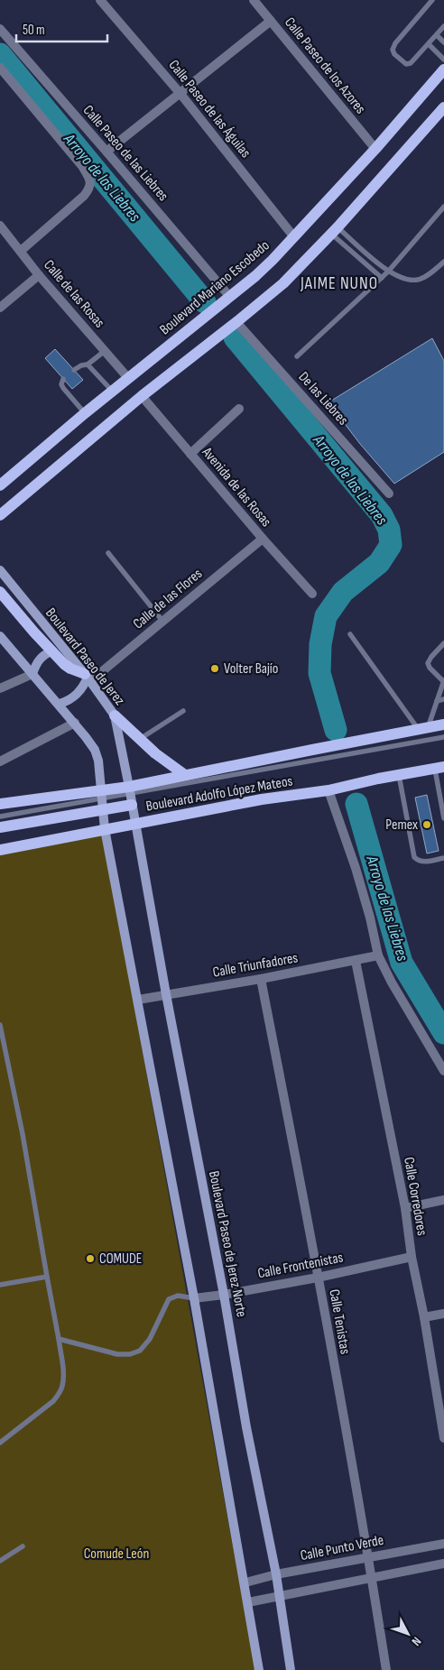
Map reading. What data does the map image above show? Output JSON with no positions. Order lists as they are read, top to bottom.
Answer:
{
  "streets": {
    "main road": [
      "Boulevard Mariano Escobedo",
      "Boulevard Paseo de Jerez",
      "Boulevard Adolfo López Mateos",
      "Boulevard Paseo de Jerez Norte"
    ],
    "street": [
      "Calle Paseo de los Azores",
      "Calle Paseo de las Águilas",
      "Calle Paseo de las Liebres",
      "Calle de las Rosas",
      "De las Liebres",
      "Avenida de las Rosas",
      "Calle de las Flores",
      "Calle Triunfadores",
      "Calle Corredores",
      "Calle Frontenistas",
      "Calle Tenistas",
      "Calle Punto Verde"
    ]
  },
  "crossings": [
    ["Calle Paseo de los Azores", "Boulevard Mariano Escobedo"],
    ["Calle Paseo de las Águilas", "Boulevard Mariano Escobedo"],
    ["Calle Paseo de las Liebres", "Boulevard Mariano Escobedo"],
    ["Boulevard Mariano Escobedo", "Calle de las Rosas"],
    ["Avenida de las Rosas", "Calle de las Flores"],
    ["Calle de las Flores", "Boulevard Paseo de Jerez"],
    ["Boulevard Paseo de Jerez", "Boulevard Adolfo López Mateos"],
    ["Boulevard Paseo de Jerez", "Boulevard Paseo de Jerez Norte"],
    ["Boulevard Adolfo López Mateos", "Boulevard Paseo de Jerez Norte"],
    ["Calle Triunfadores", "Calle Corredores"],
    ["Calle Triunfadores", "Boulevard Paseo de Jerez Norte"],
    ["Calle Triunfadores", "Calle Tenistas"],
    ["Calle Corredores", "Calle Frontenistas"],
    ["Boulevard Paseo de Jerez Norte", "Calle Frontenistas"],
    ["Boulevard Paseo de Jerez Norte", "Calle Punto Verde"],
    ["Calle Frontenistas", "Calle Tenistas"],
    ["Calle Tenistas", "Calle Punto Verde"]
  ],
  "districts": ["JAIME NUNO"],
  "water": ["Arroyo de las Liebres"],
  "parks": ["Comude León"],
  "places": ["Volter Bajío", "Pemex", "COMUDE"],
  "scale_bar": "50 m",
  "north": "bottom right"
}
